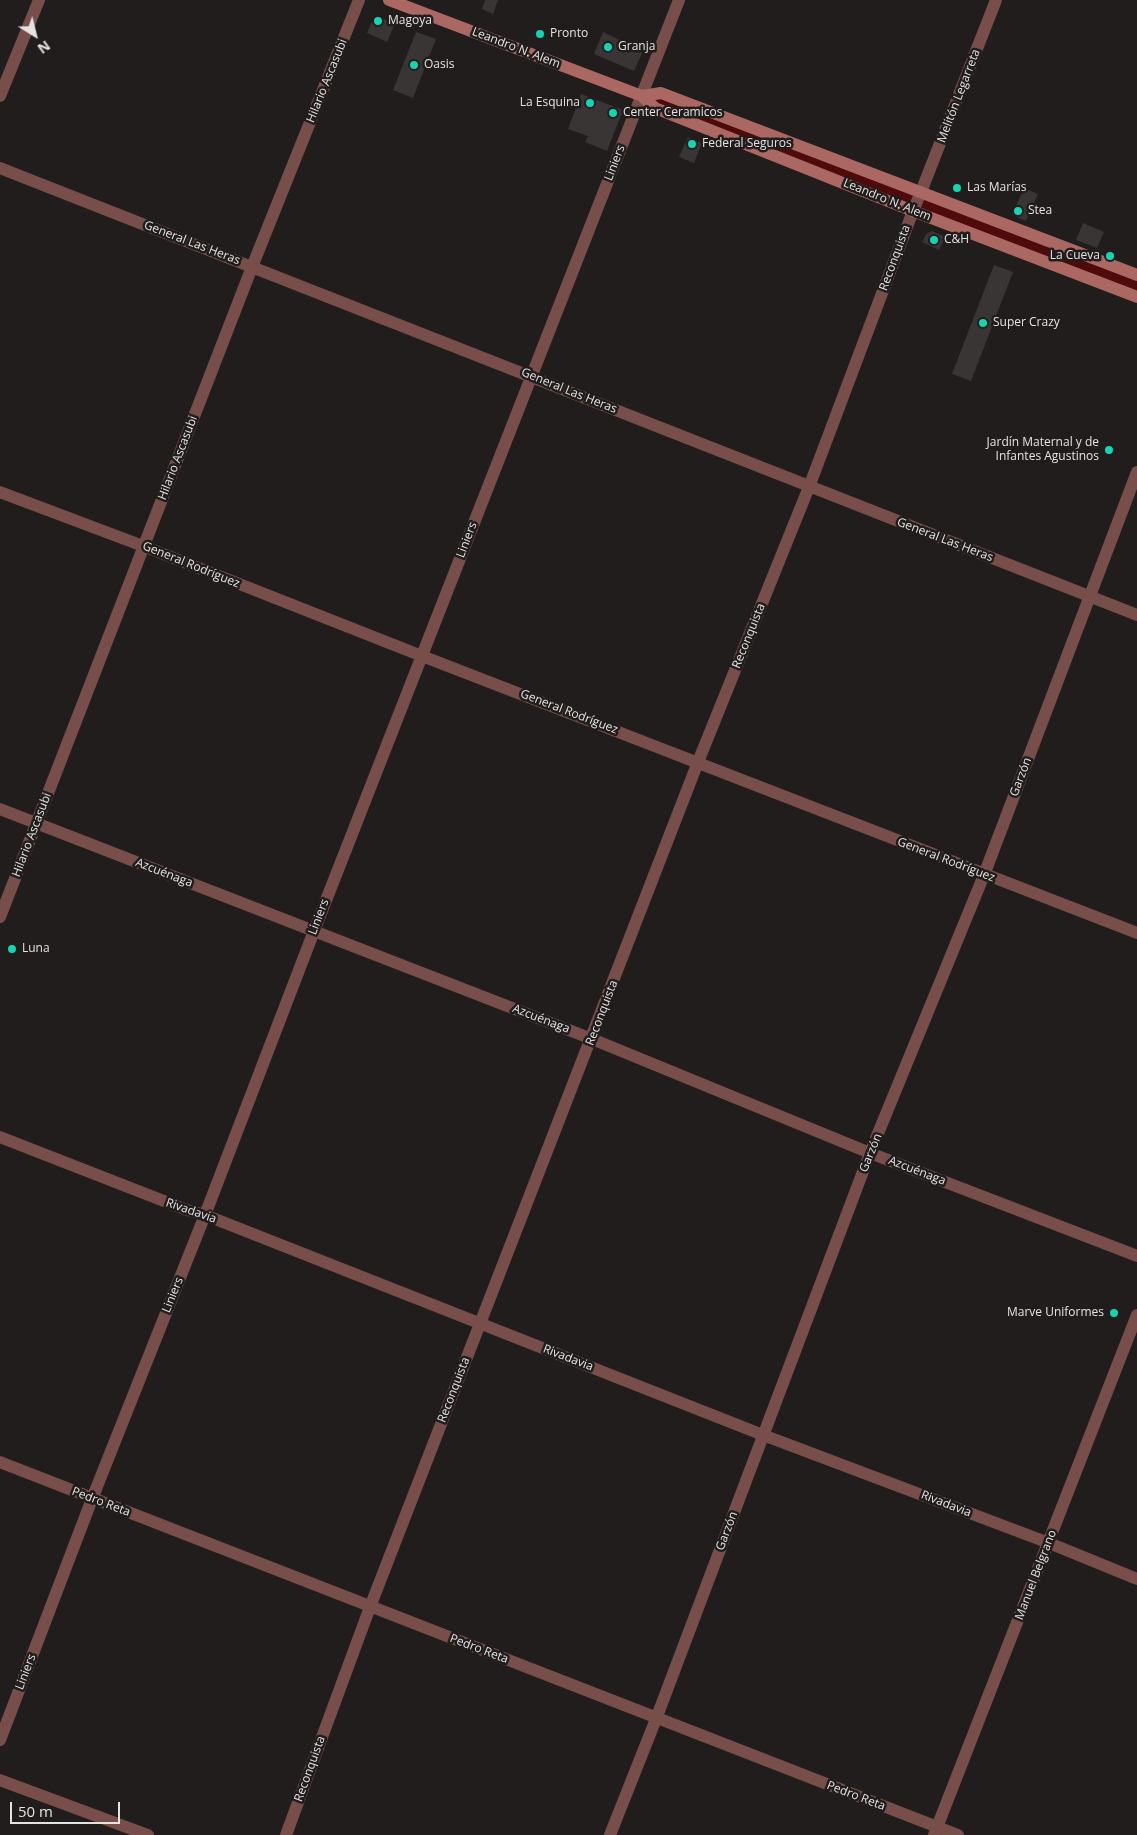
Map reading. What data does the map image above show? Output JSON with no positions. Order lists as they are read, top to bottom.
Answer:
{
  "streets": {
    "main road": ["Leandro N. Alem"],
    "street": [
      "Hilario Ascasubi",
      "Melitón Legarreta",
      "Liniers",
      "General Las Heras",
      "Reconquista",
      "General Rodríguez",
      "Garzón",
      "Azcuénaga",
      "Rivadavia",
      "Pedro Reta",
      "Manuel Belgrano"
    ]
  },
  "crossings": [
    ["Leandro N. Alem", "Melitón Legarreta"],
    ["Leandro N. Alem", "Liniers"],
    ["Leandro N. Alem", "Reconquista"],
    ["Hilario Ascasubi", "General Las Heras"],
    ["Hilario Ascasubi", "General Rodríguez"],
    ["Hilario Ascasubi", "Azcuénaga"],
    ["Melitón Legarreta", "Reconquista"],
    ["Liniers", "General Las Heras"],
    ["Liniers", "General Rodríguez"],
    ["Liniers", "Azcuénaga"],
    ["Liniers", "Rivadavia"],
    ["Liniers", "Pedro Reta"],
    ["General Las Heras", "Reconquista"],
    ["General Las Heras", "Garzón"],
    ["Reconquista", "General Rodríguez"],
    ["Reconquista", "Azcuénaga"],
    ["Reconquista", "Rivadavia"],
    ["Reconquista", "Pedro Reta"],
    ["General Rodríguez", "Garzón"],
    ["Garzón", "Azcuénaga"],
    ["Garzón", "Rivadavia"],
    ["Garzón", "Pedro Reta"],
    ["Rivadavia", "Manuel Belgrano"],
    ["Pedro Reta", "Manuel Belgrano"]
  ],
  "places": [
    "Magoya",
    "Pronto",
    "Granja",
    "Oasis",
    "La Esquina",
    "Center Ceramicos",
    "Federal Seguros",
    "Las Marías",
    "Stea",
    "C&H",
    "La Cueva",
    "Super Crazy",
    "Jardín Maternal y de Infantes Agustinos",
    "Luna",
    "Marve Uniformes"
  ],
  "scale_bar": "50 m",
  "north": "bottom right"
}
